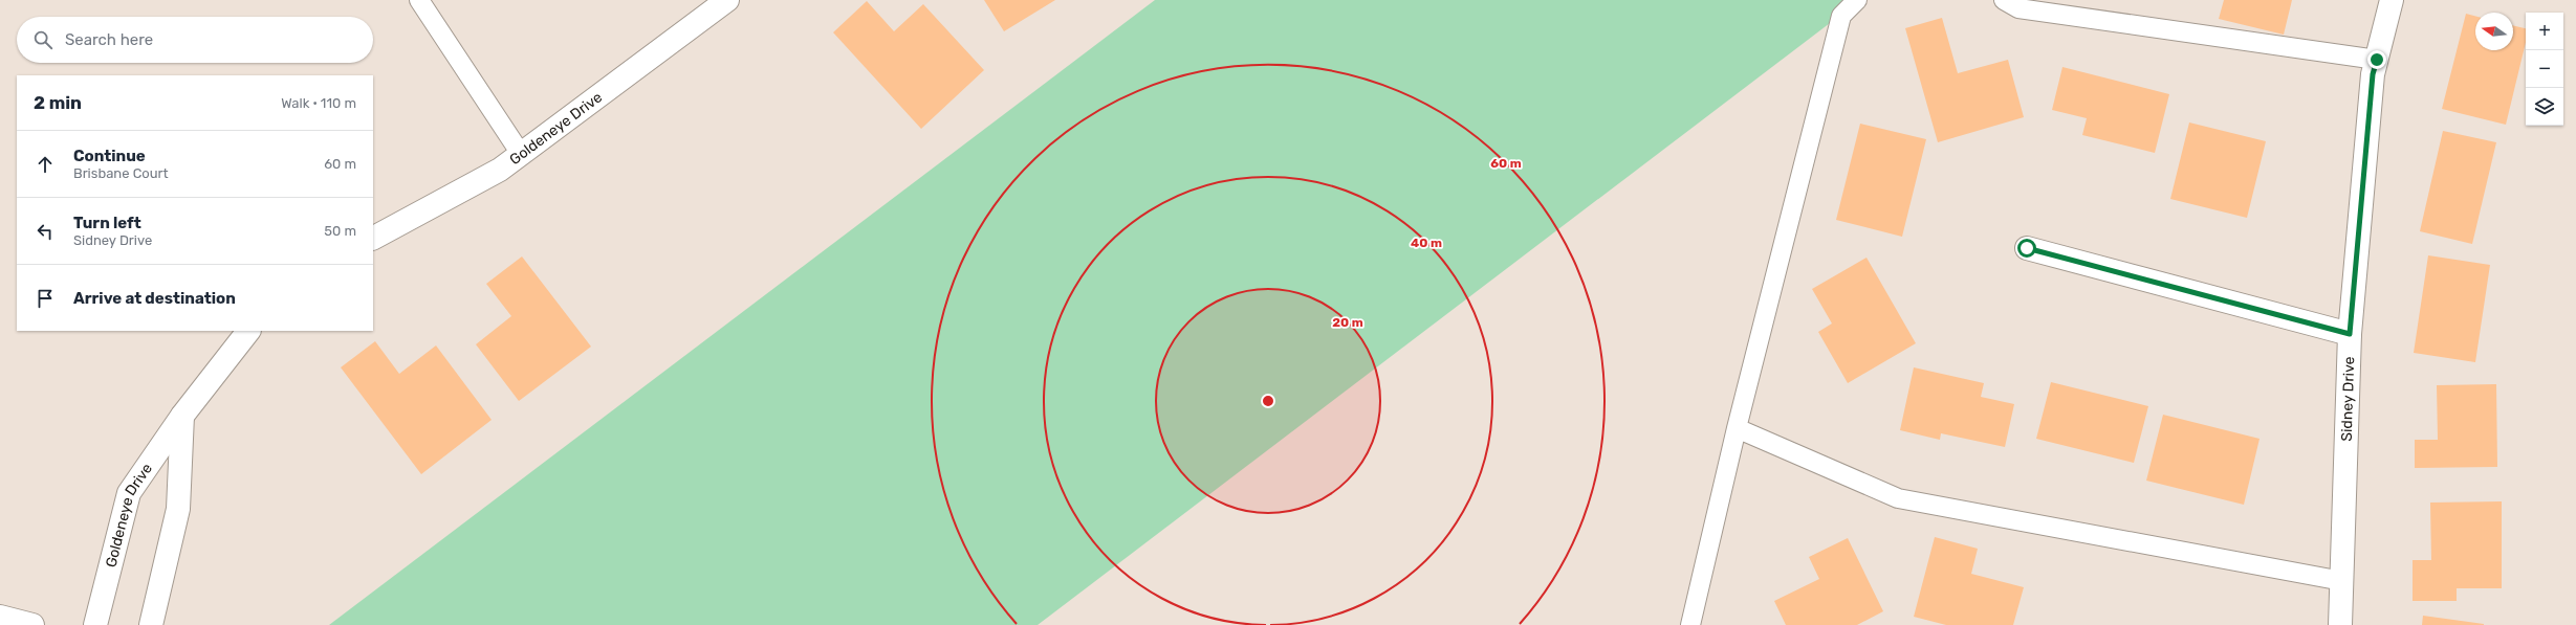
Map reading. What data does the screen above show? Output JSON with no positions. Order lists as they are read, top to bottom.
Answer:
{
  "streets": {
    "street": ["Goldeneye Drive", "Sidney Drive"]
  },
  "north": "left",
  "page": {
    "map_buttons": ["+", "−"],
    "search": "Search here",
    "heading": ["2 min", "Walk · 110 m"],
    "list": [
      ["Continue", "Brisbane Court", "60 m"],
      ["Turn left", "Sidney Drive", "50 m"],
      "Arrive at destination"
    ]
  },
  "rings": ["60 m", "40 m", "20 m"]
}
